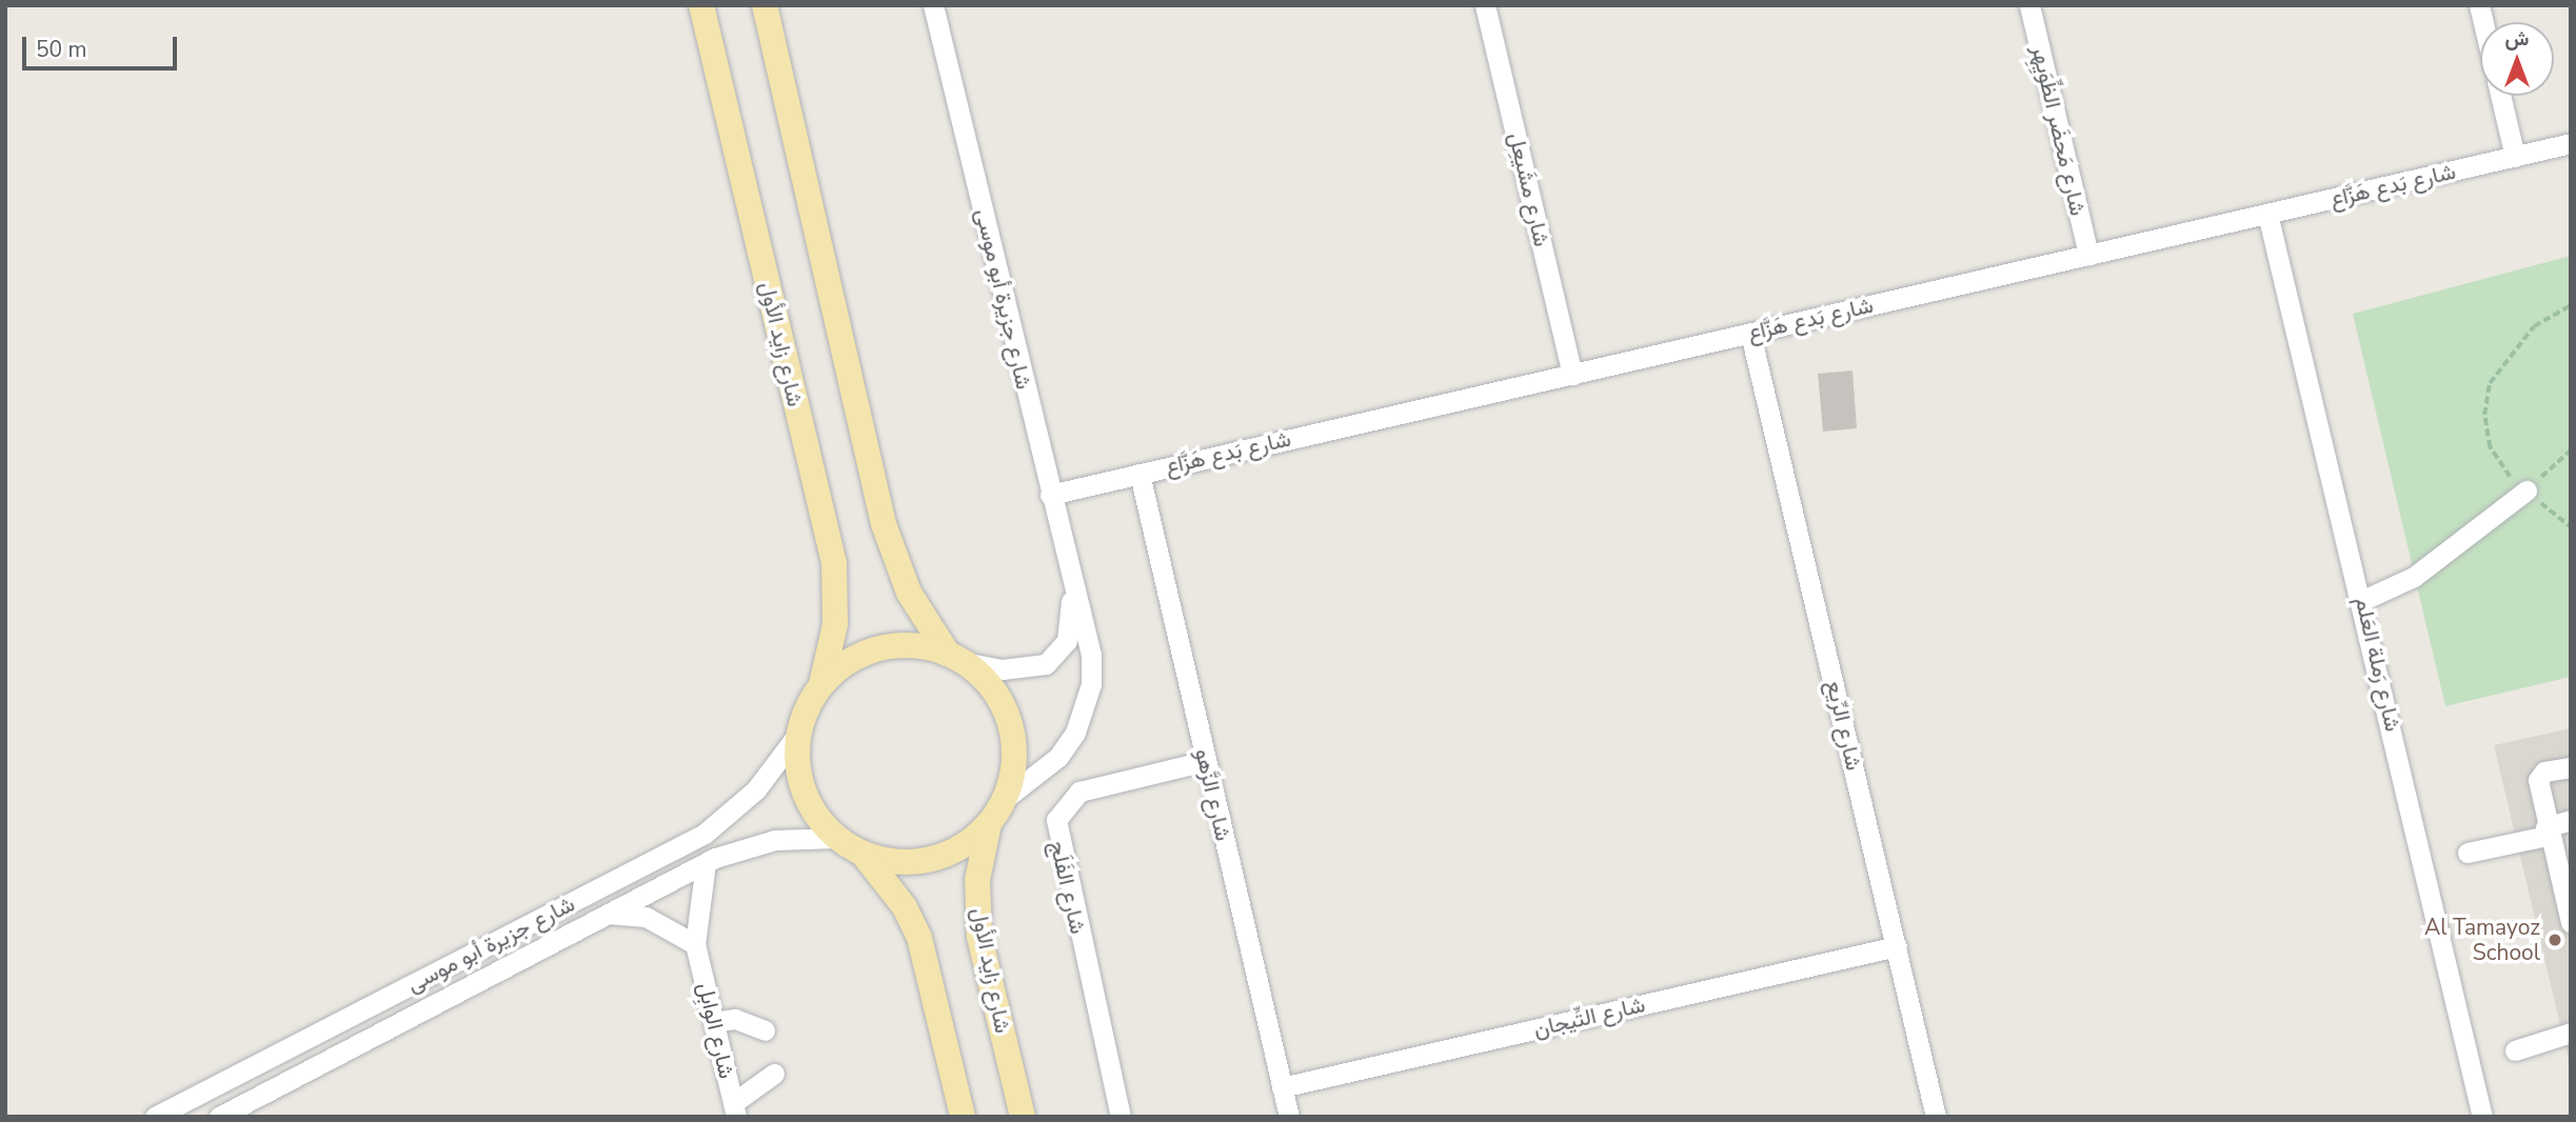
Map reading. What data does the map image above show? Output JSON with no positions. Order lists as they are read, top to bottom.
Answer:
{
  "streets": {
    "main road": ["شارع زايد الأول"],
    "street": [
      "شارع مَحضَر الظِّوَيِهِر",
      "شارع بَدع هَزَّاع",
      "شارع مشَيعِل",
      "شارع جزيرة أبو موسى",
      "شارع رَملة العَلم",
      "شارع الرِّيع",
      "شارع الزَّهو",
      "شارع الفَلَج",
      "شارع التِّيجان",
      "شارع الوابِل"
    ]
  },
  "crossings": [
    ["شارع مَحضَر الظِّوَيِهِر", "شارع بَدع هَزَّاع"],
    ["شارع بَدع هَزَّاع", "شارع مشَيعِل"],
    ["شارع بَدع هَزَّاع", "شارع جزيرة أبو موسى"],
    ["شارع بَدع هَزَّاع", "شارع رَملة العَلم"],
    ["شارع بَدع هَزَّاع", "شارع الرِّيع"],
    ["شارع بَدع هَزَّاع", "شارع الزَّهو"],
    ["شارع جزيرة أبو موسى", "شارع زايد الأول"],
    ["شارع جزيرة أبو موسى", "شارع الوابِل"],
    ["شارع الرِّيع", "شارع التِّيجان"],
    ["شارع الزَّهو", "شارع الفَلَج"],
    ["شارع الزَّهو", "شارع التِّيجان"]
  ],
  "places": ["Al Tamayoz School"],
  "scale_bar": "50 m",
  "north": "top"
}
